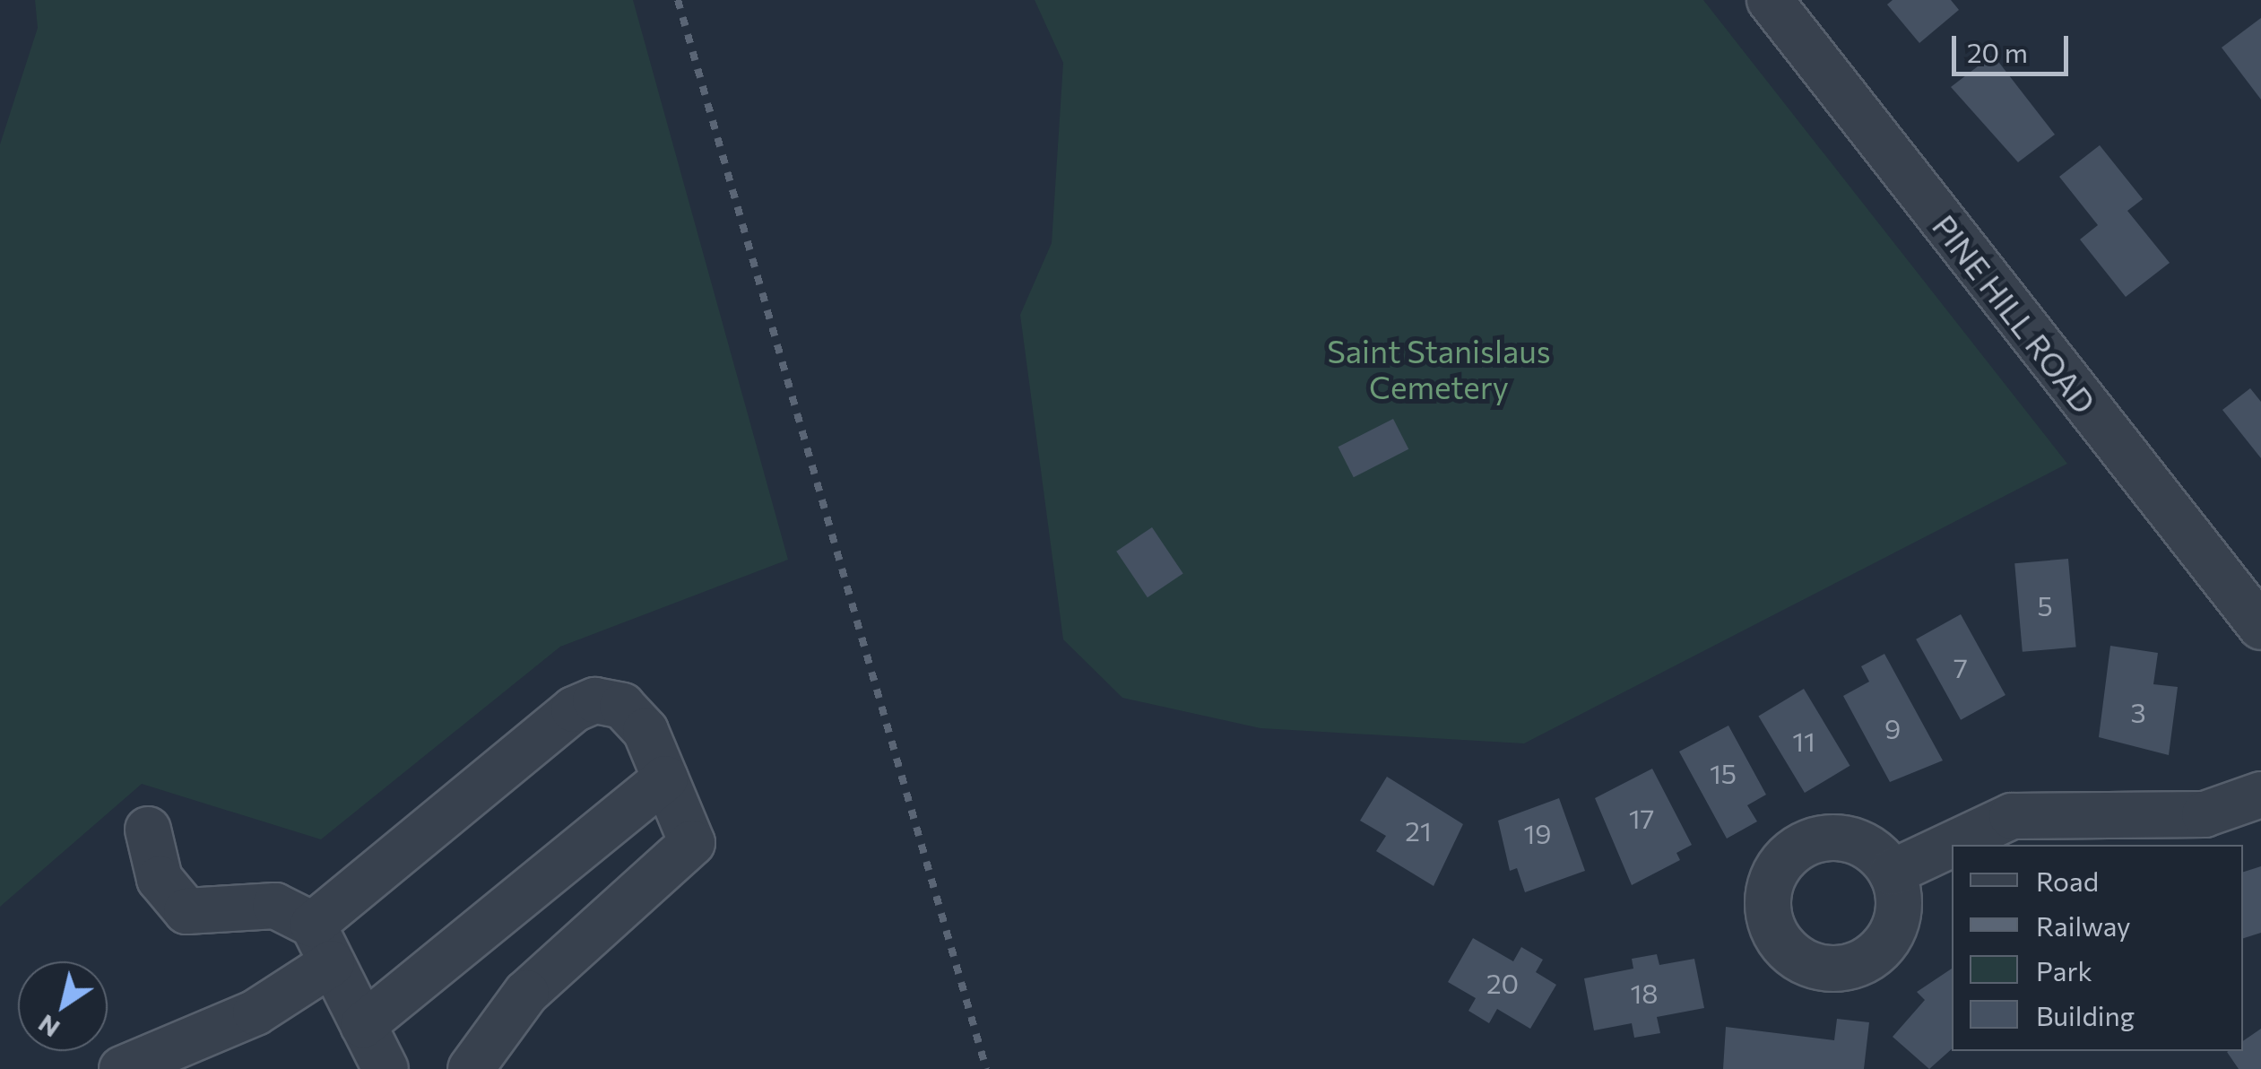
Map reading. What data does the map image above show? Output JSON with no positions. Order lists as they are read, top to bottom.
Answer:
{
  "streets": {
    "street": ["PINE HILL ROAD"]
  },
  "parks": ["Saint Stanislaus Cemetery"],
  "house_numbers": [
    "5",
    "7",
    "3",
    "9",
    "11",
    "15",
    "17",
    "21",
    "19",
    "20",
    "18"
  ],
  "legend": [
    "Road",
    "Railway",
    "Park",
    "Building"
  ],
  "scale_bar": "20 m",
  "north": "bottom left"
}
